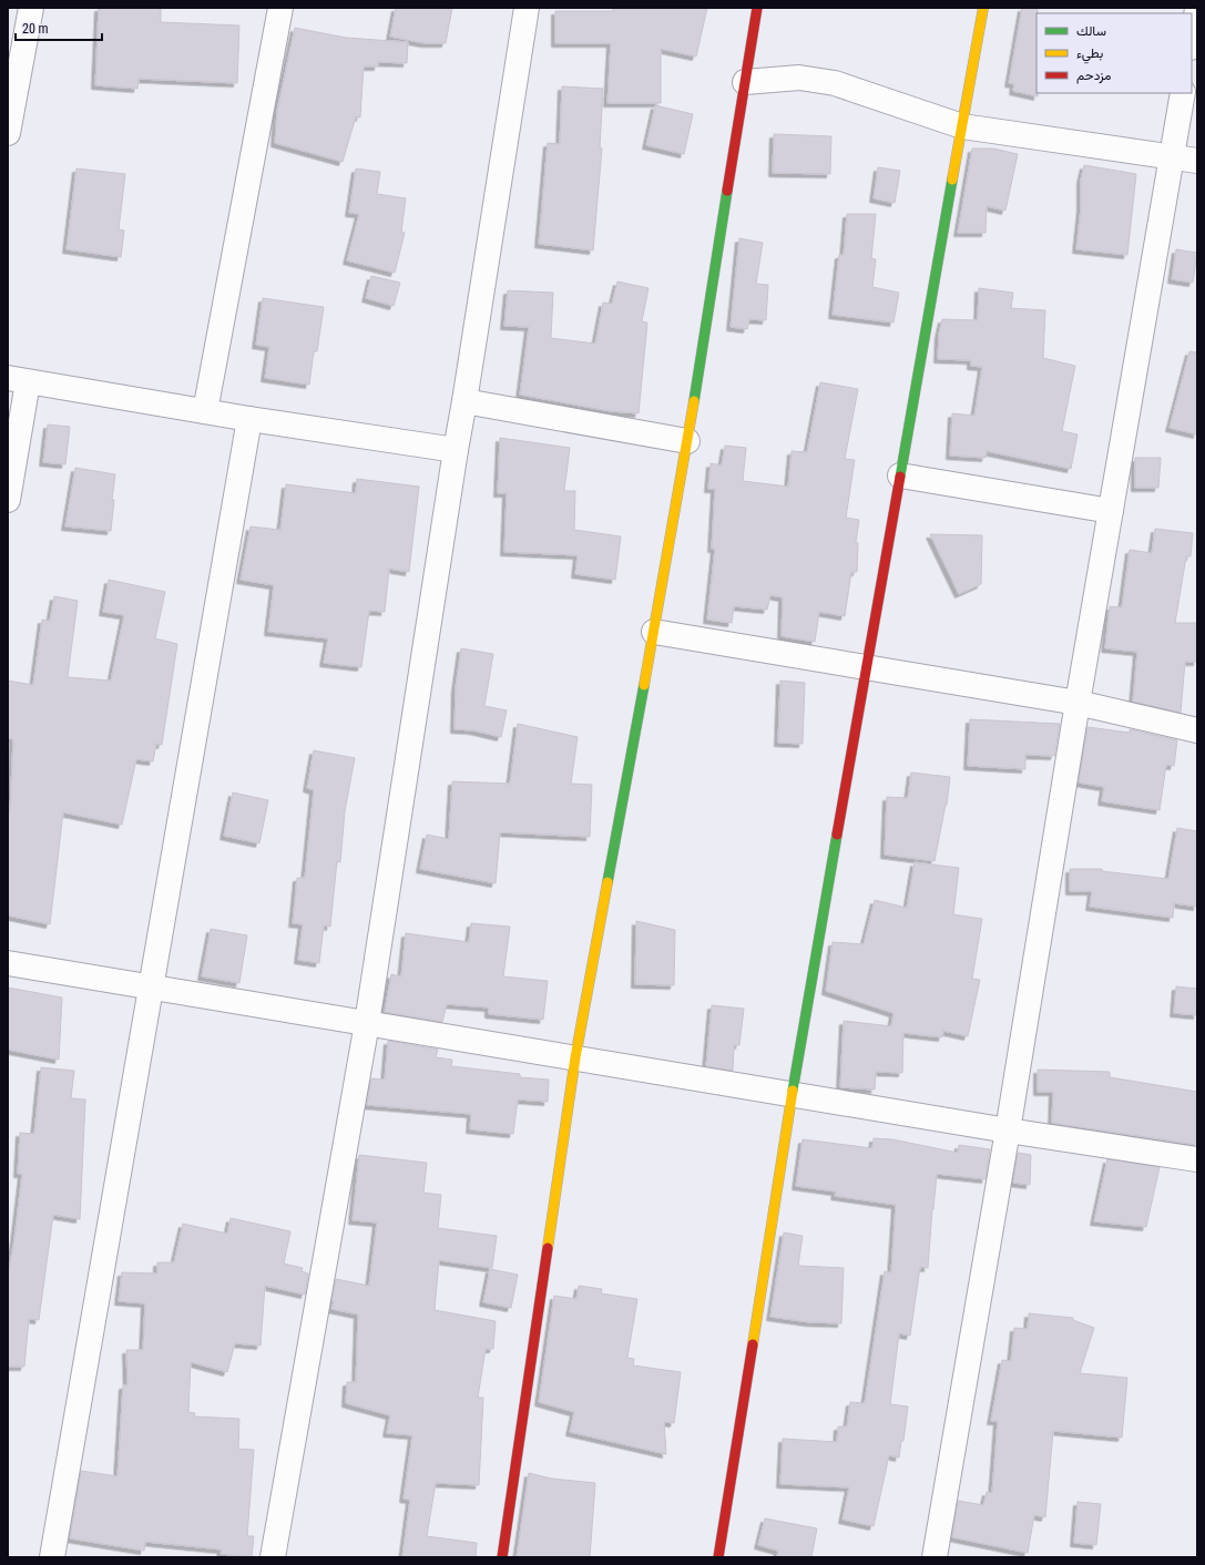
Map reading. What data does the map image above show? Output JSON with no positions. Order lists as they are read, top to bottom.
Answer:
{
  "legend": ["سالك", "بطيء", "مزدحم"],
  "scale_bar": "20 m"
}
